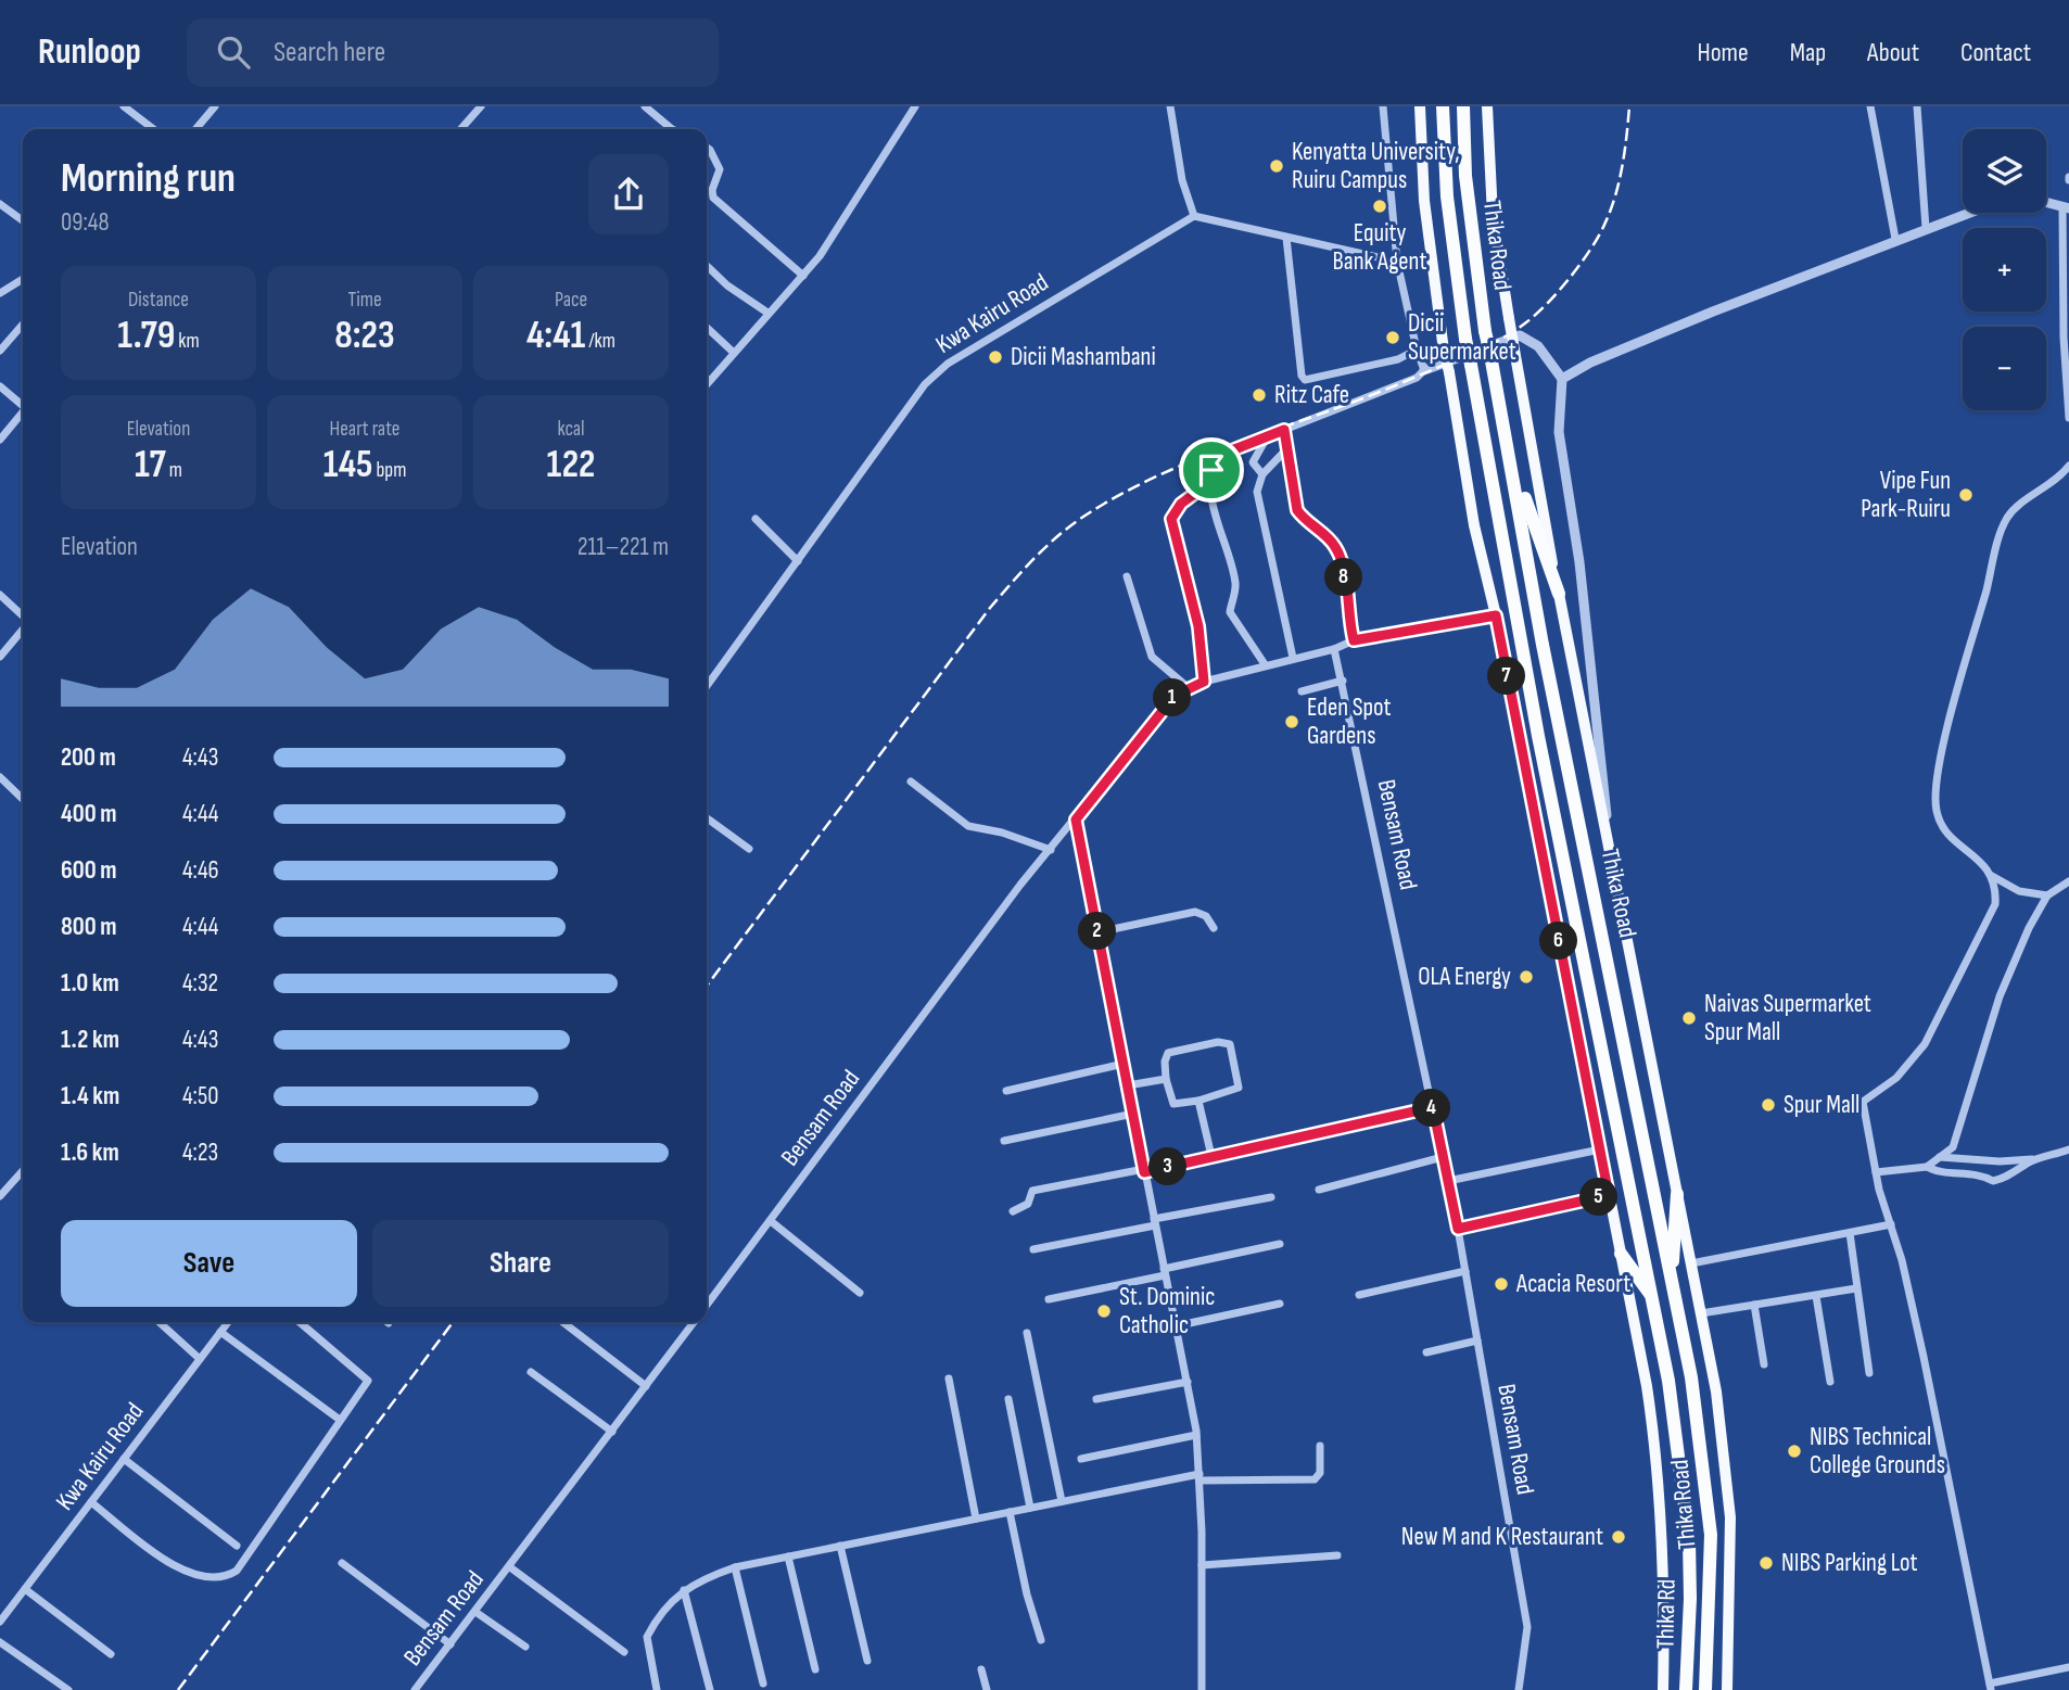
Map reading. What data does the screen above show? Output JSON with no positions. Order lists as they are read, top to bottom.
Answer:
{
  "streets": {
    "highway": ["Thika Road", "Thika Rd"],
    "street": ["Kwa Kairu Road", "Bensam Road"]
  },
  "crossings": [
    ["Thika Road", "Thika Rd"]
  ],
  "places": [
    "Kenyatta University, Ruiru Campus",
    "Equity Bank Agent",
    "Dicii Supermarket",
    "Dicii Mashambani",
    "Ritz Cafe",
    "Vipe Fun Park-Ruiru",
    "Eden Spot Gardens",
    "OLA Energy",
    "Naivas Supermarket Spur Mall",
    "Spur Mall",
    "Acacia Resort",
    "St. Dominic Catholic",
    "NIBS Technical College Grounds",
    "New M and K Restaurant",
    "NIBS Parking Lot"
  ],
  "page": {
    "header": "Runloop",
    "search": "Search here",
    "nav": [
      "Home",
      "Map",
      "About",
      "Contact"
    ],
    "map_buttons": ["+", "−"],
    "heading": ["Morning run", "09:48"],
    "stats": [
      ["Distance", "1.79 km"],
      ["Time", "8:23"],
      ["Pace", "4:41 /km"],
      ["Elevation", "17 m"],
      ["Heart rate", "145 bpm"],
      ["kcal", "122"]
    ],
    "chart": ["Elevation", "211–221 m"],
    "pins": [
      "8",
      "7",
      "1",
      "2",
      "6",
      "4",
      "3",
      "5"
    ],
    "list": [
      {
        "name": "200 m",
        "note": "4:43"
      },
      {
        "name": "400 m",
        "note": "4:44"
      },
      {
        "name": "600 m",
        "note": "4:46"
      },
      {
        "name": "800 m",
        "note": "4:44"
      },
      {
        "name": "1.0 km",
        "note": "4:32"
      },
      {
        "name": "1.2 km",
        "note": "4:43"
      },
      {
        "name": "1.4 km",
        "note": "4:50"
      },
      {
        "name": "1.6 km",
        "note": "4:23"
      }
    ],
    "buttons": ["Save", "Share"]
  }
}
